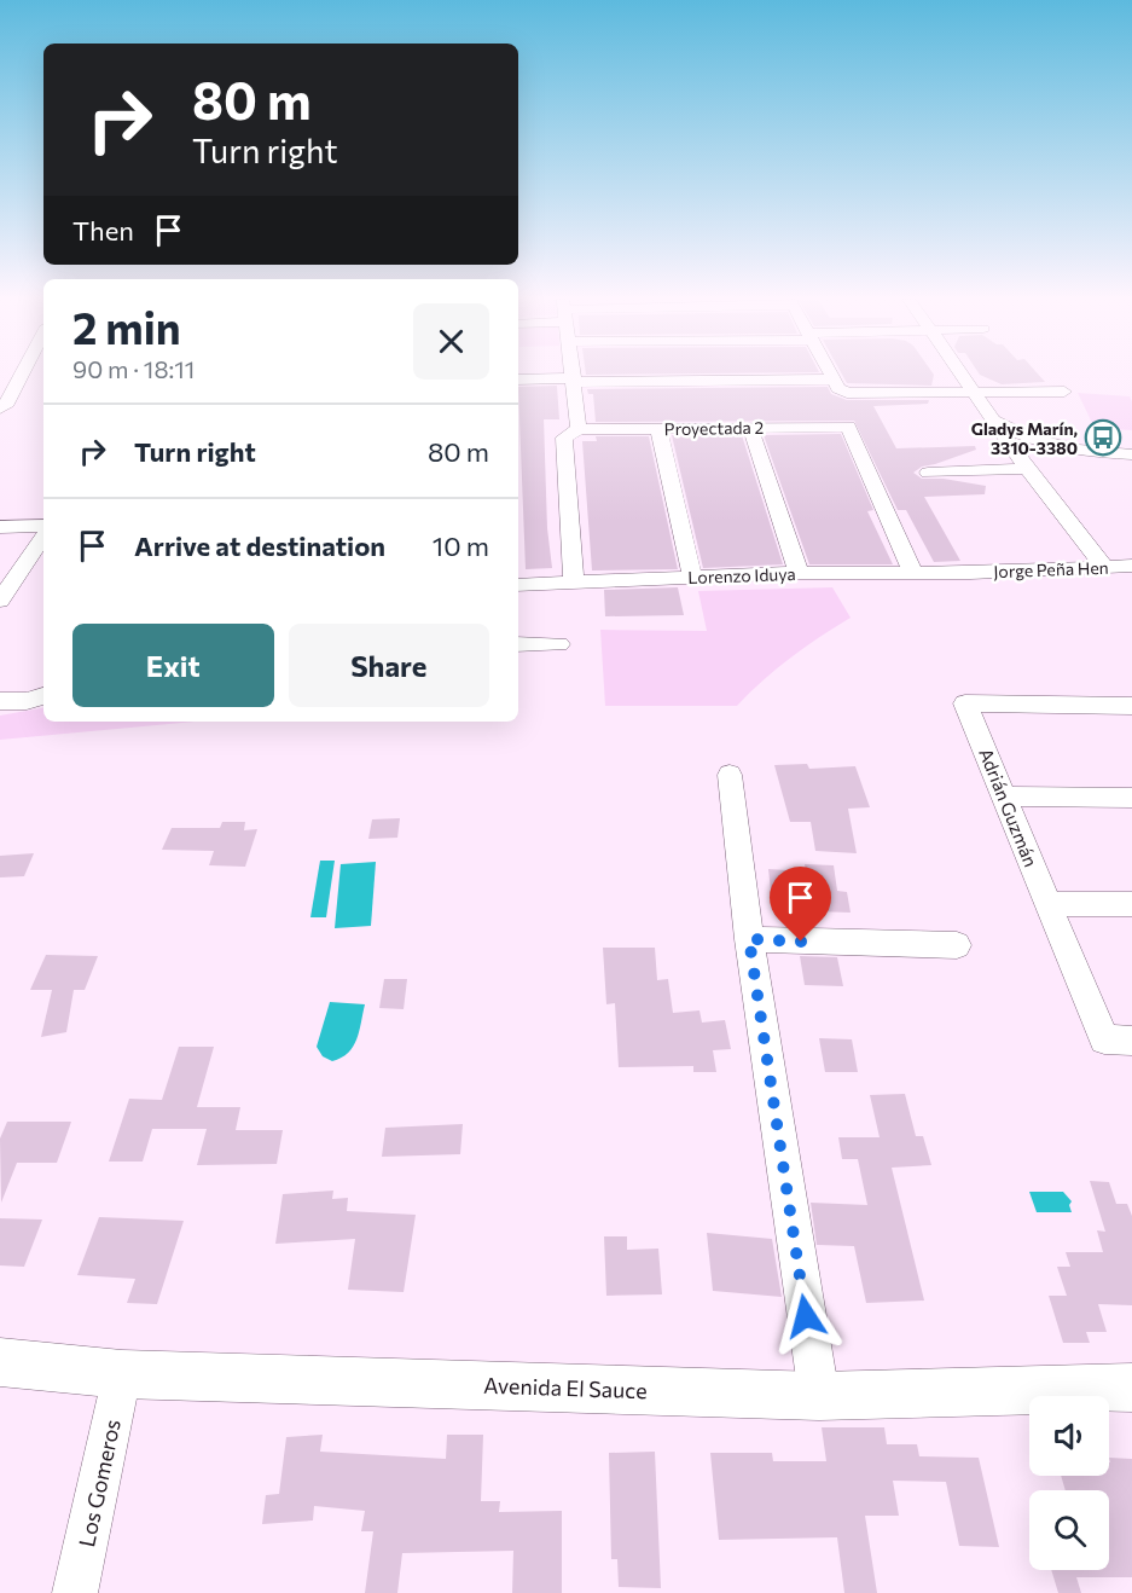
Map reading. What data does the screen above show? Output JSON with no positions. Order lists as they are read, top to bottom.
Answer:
{
  "streets": {
    "street": [
      "Proyectada 2",
      "Jorge Peña Hen",
      "Lorenzo Iduya",
      "Adrián Guzmán",
      "Avenida El Sauce",
      "Los Gomeros"
    ]
  },
  "crossings": [
    ["Proyectada 2", "Lorenzo Iduya"],
    ["Jorge Peña Hen", "Lorenzo Iduya"],
    ["Avenida El Sauce", "Los Gomeros"]
  ],
  "places": {
    "bus stop": ["Gladys Marín, 3310-3380"]
  },
  "page": {
    "turn": ["80 m", "Turn right"],
    "then": "Then",
    "heading": ["2 min", "90 m · 18:11"],
    "list": [
      {
        "name": "Turn right",
        "value": "80 m"
      },
      {
        "name": "Arrive at destination",
        "value": "10 m"
      }
    ],
    "buttons": ["Exit", "Share"]
  }
}
